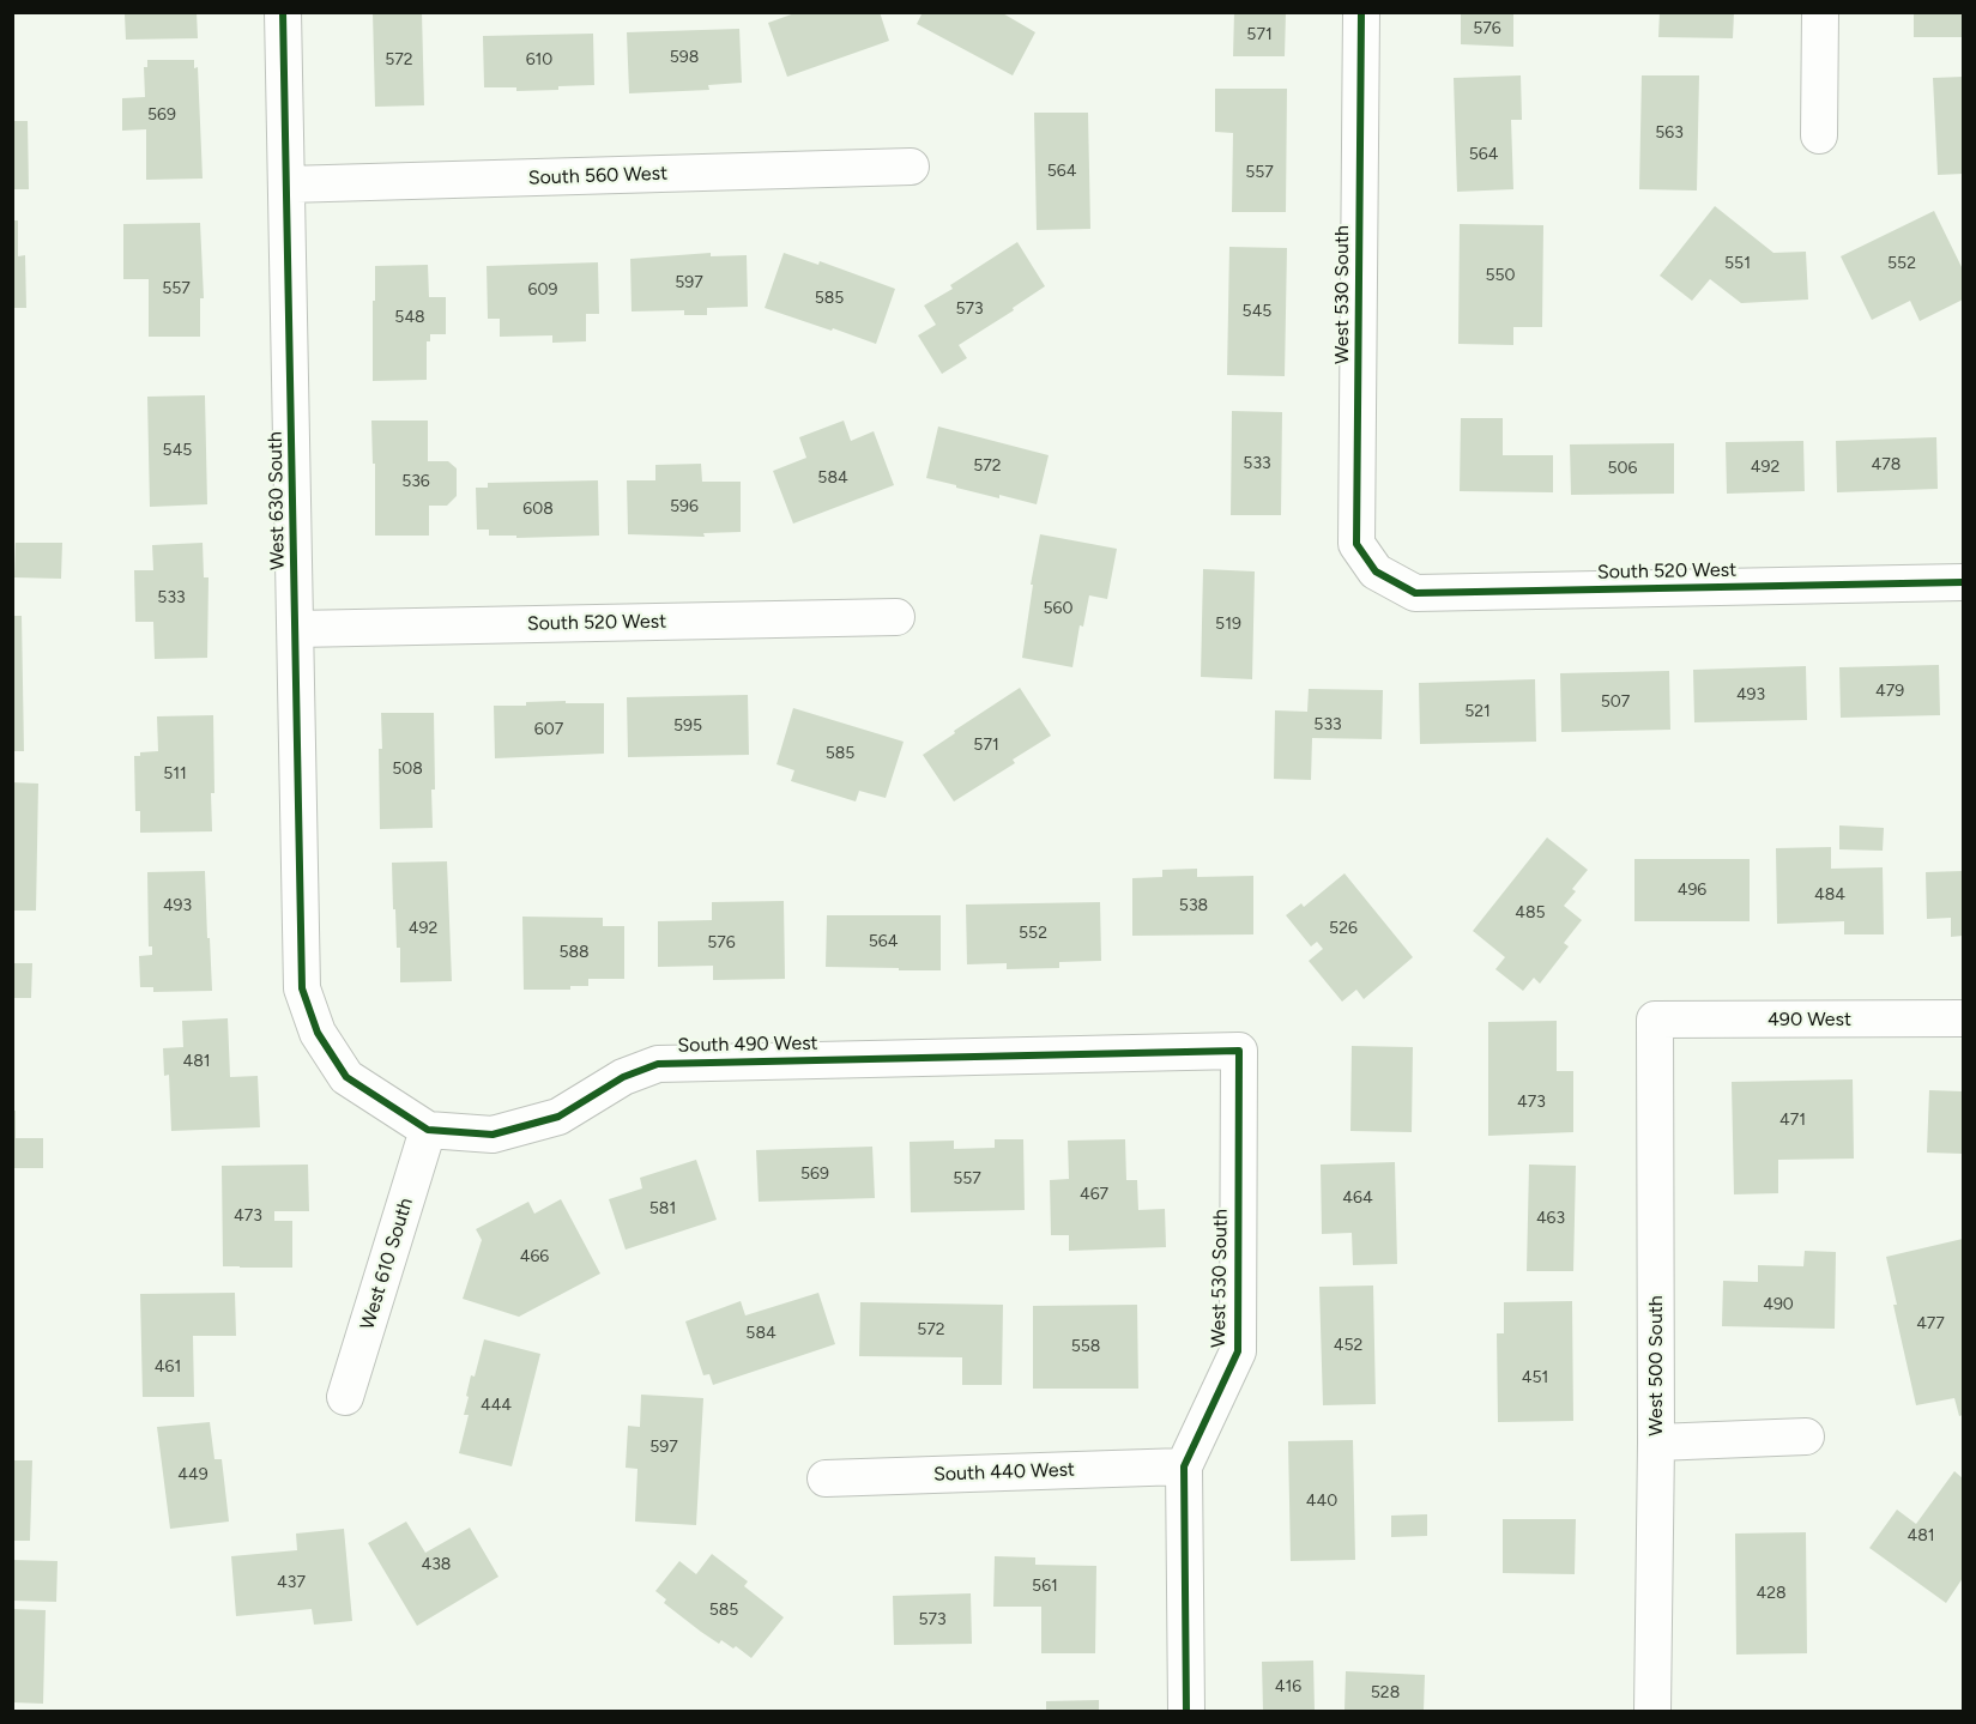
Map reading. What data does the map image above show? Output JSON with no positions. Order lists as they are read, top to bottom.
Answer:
{
  "streets": {
    "street": [
      "South 560 West",
      "West 530 South",
      "West 630 South",
      "South 520 West",
      "490 West",
      "South 490 West",
      "West 610 South",
      "West 500 South",
      "South 440 West"
    ]
  },
  "crossings": [
    ["South 560 West", "West 630 South"],
    ["West 530 South", "South 520 West"],
    ["West 530 South", "South 490 West"],
    ["West 530 South", "South 440 West"],
    ["West 630 South", "South 520 West"],
    ["West 630 South", "South 490 West"],
    ["490 West", "West 500 South"],
    ["South 490 West", "West 610 South"]
  ],
  "house_numbers": [
    "576",
    "571",
    "598",
    "572",
    "610",
    "569",
    "563",
    "564",
    "564",
    "557",
    "551",
    "552",
    "550",
    "597",
    "557",
    "609",
    "585",
    "573",
    "545",
    "548",
    "545",
    "533",
    "478",
    "572",
    "492",
    "506",
    "584",
    "536",
    "596",
    "608",
    "533",
    "560",
    "519",
    "479",
    "493",
    "507",
    "521",
    "533",
    "595",
    "607",
    "571",
    "585",
    "508",
    "511",
    "496",
    "484",
    "493",
    "538",
    "485",
    "492",
    "526",
    "552",
    "564",
    "576",
    "588",
    "481",
    "473",
    "471",
    "569",
    "557",
    "467",
    "464",
    "581",
    "473",
    "463",
    "466",
    "490",
    "477",
    "572",
    "584",
    "452",
    "558",
    "461",
    "451",
    "444",
    "597",
    "449",
    "440",
    "481",
    "438",
    "437",
    "561",
    "428",
    "585",
    "573",
    "416",
    "528"
  ]
}
